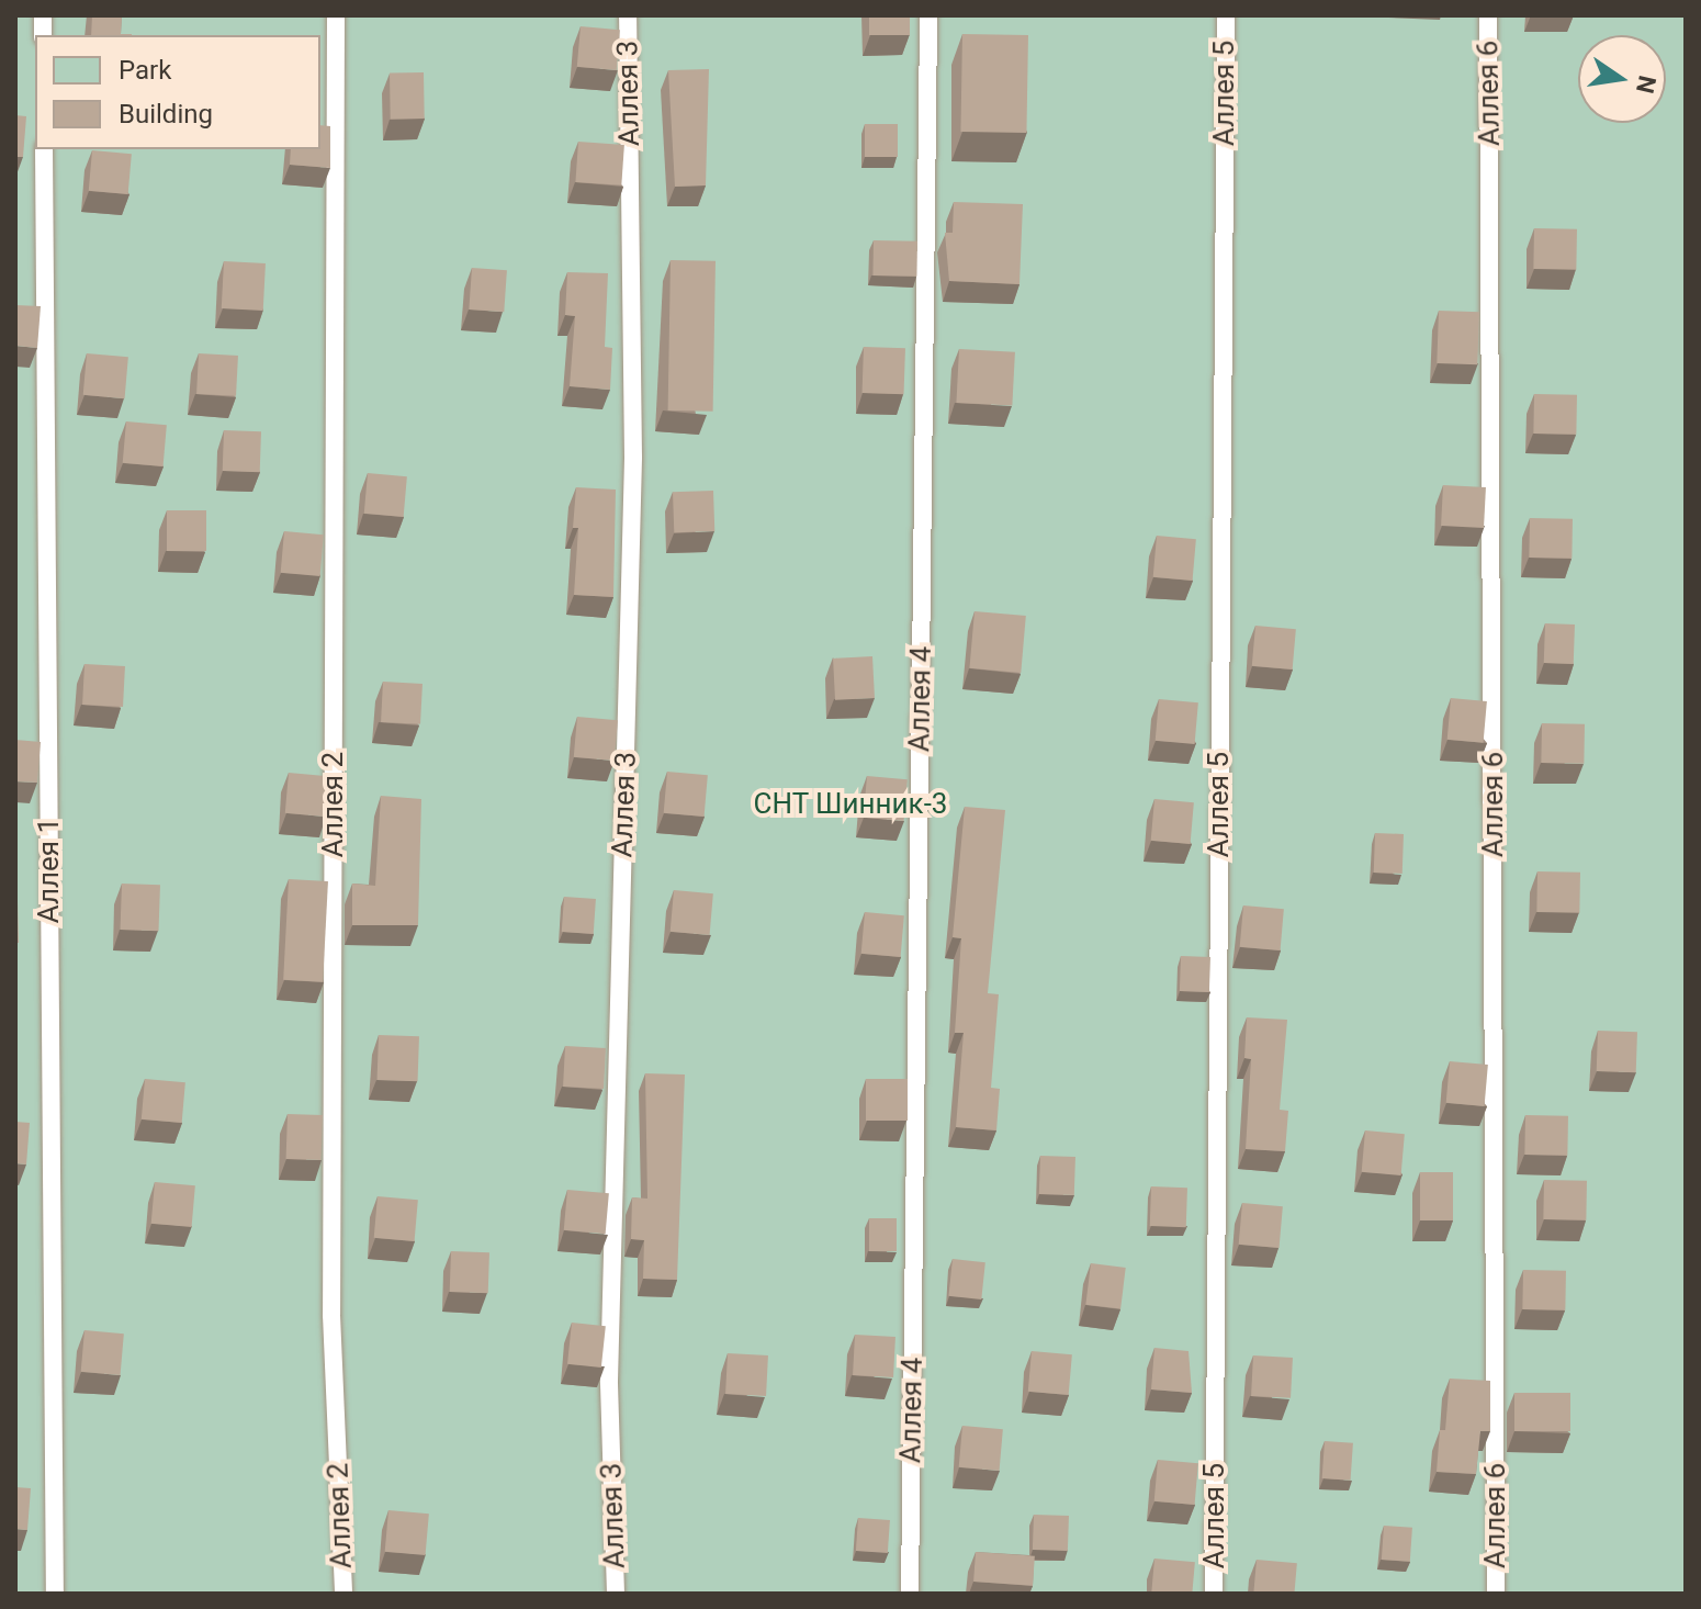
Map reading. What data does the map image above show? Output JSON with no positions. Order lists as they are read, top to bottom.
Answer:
{
  "streets": {
    "lane": [
      "Аллея 3",
      "Аллея 5",
      "Аллея 6",
      "Аллея 4",
      "Аллея 2",
      "Аллея 1"
    ]
  },
  "parks": ["СНТ Шинник-3"],
  "legend": ["Park", "Building"],
  "north": "right"
}
